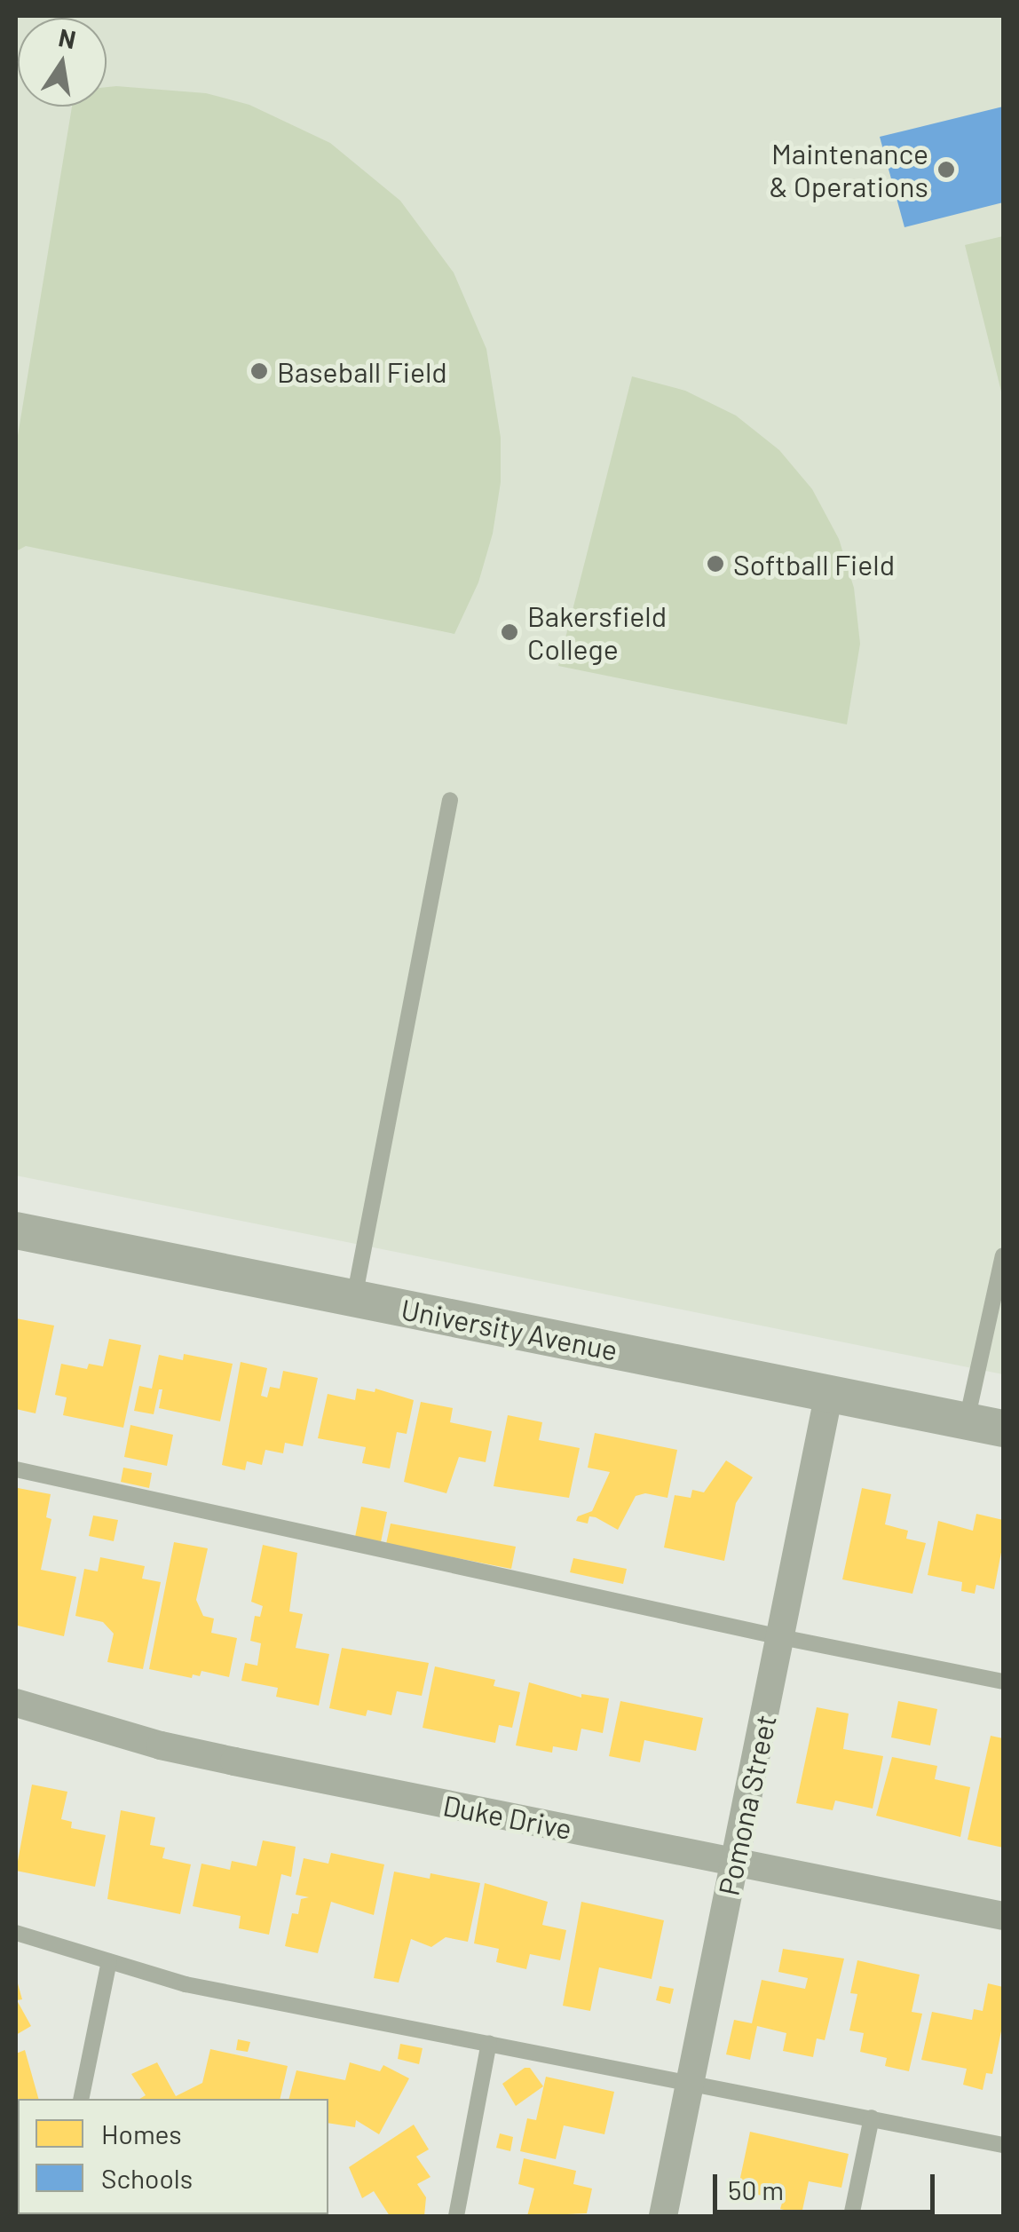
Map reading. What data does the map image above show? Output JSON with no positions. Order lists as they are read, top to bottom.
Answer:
{
  "streets": {
    "street": ["University Avenue", "Pomona Street", "Duke Drive"]
  },
  "crossings": [
    ["University Avenue", "Pomona Street"],
    ["Pomona Street", "Duke Drive"]
  ],
  "places": [
    "Maintenance & Operations",
    "Baseball Field",
    "Softball Field",
    "Bakersfield College"
  ],
  "legend": ["Homes", "Schools"],
  "scale_bar": "50 m",
  "north": "top"
}
